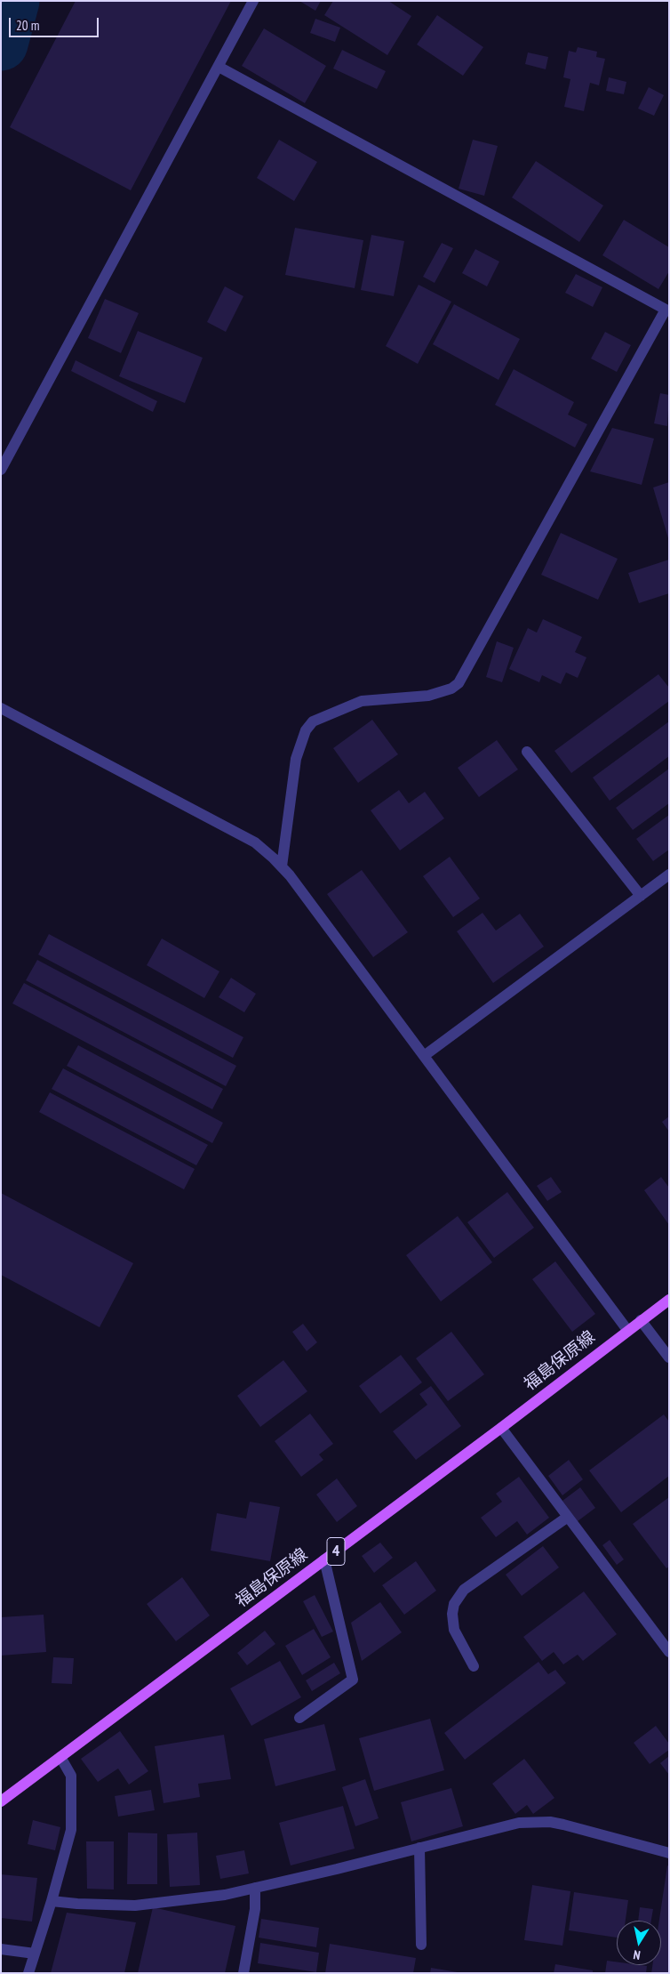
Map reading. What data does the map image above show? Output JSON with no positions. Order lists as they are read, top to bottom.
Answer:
{
  "streets": {
    "main road": ["福島保原線", "4"]
  },
  "scale_bar": "20 m",
  "north": "bottom"
}
